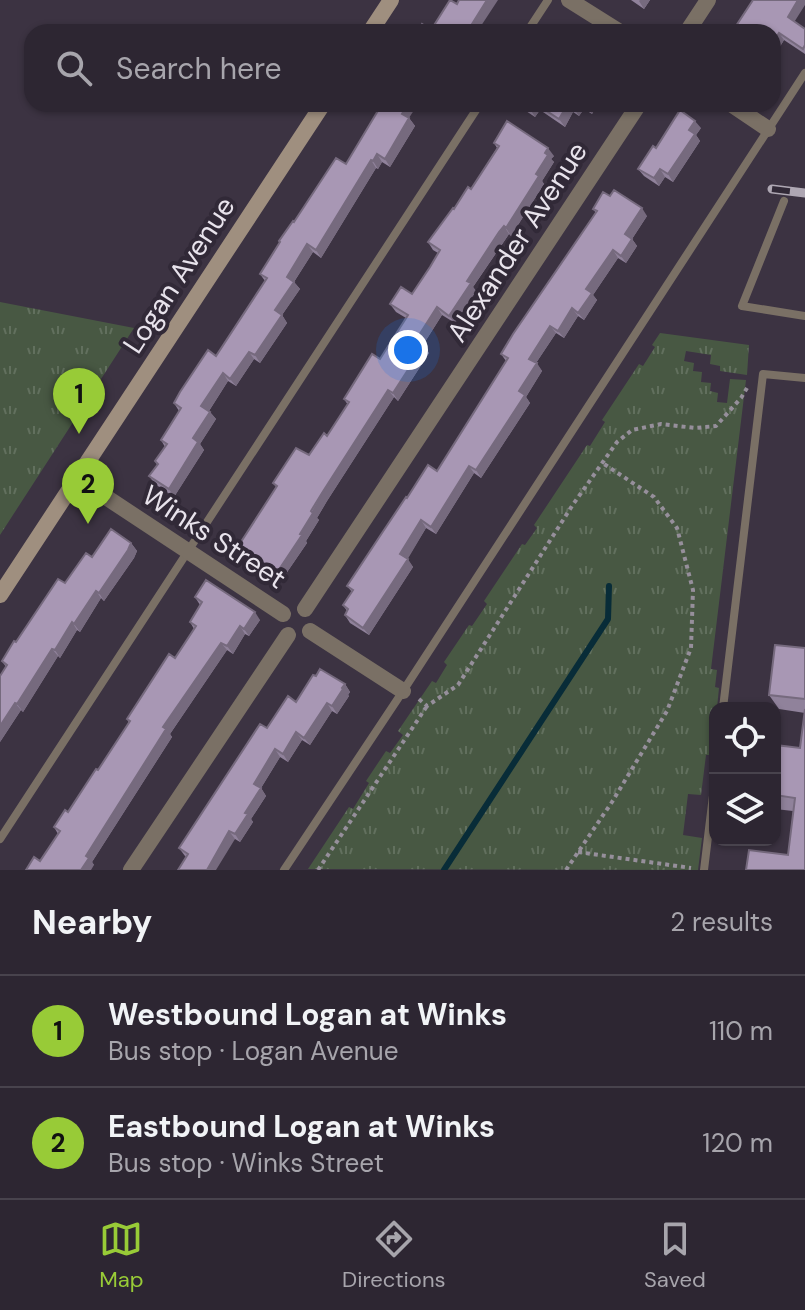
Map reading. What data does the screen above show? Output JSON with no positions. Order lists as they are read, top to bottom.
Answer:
{
  "streets": {
    "main road": ["Logan Avenue"],
    "street": ["Alexander Avenue", "Winks Street"]
  },
  "crossings": [
    ["Alexander Avenue", "Winks Street"],
    ["Logan Avenue", "Winks Street"]
  ],
  "page": {
    "search": "Search here",
    "pins": ["1", "2"],
    "heading": ["Nearby", "2 results"],
    "list": [
      {
        "mark": "1",
        "name": "Westbound Logan at Winks",
        "note": "Bus stop · Logan Avenue",
        "value": "110 m"
      },
      {
        "mark": "2",
        "name": "Eastbound Logan at Winks",
        "note": "Bus stop · Winks Street",
        "value": "120 m"
      }
    ],
    "nav": ["Map", "Directions", "Saved"]
  }
}
